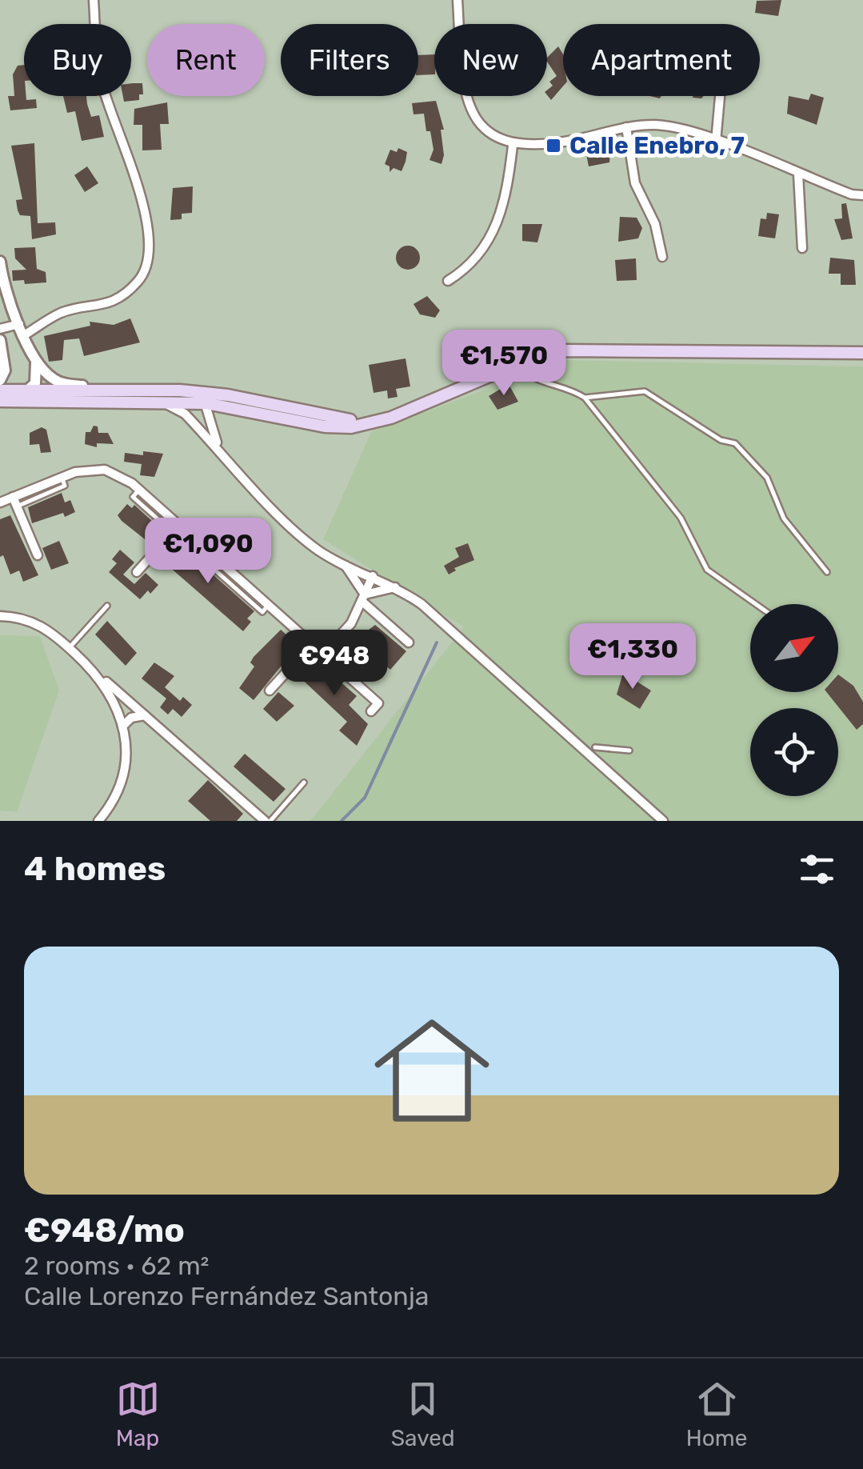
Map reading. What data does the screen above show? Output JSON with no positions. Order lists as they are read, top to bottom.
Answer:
{
  "places": {
    "transit": ["Calle Enebro, 7"]
  },
  "north": "top right",
  "page": {
    "chip": [
      "Buy",
      "Rent",
      "Filters",
      "New",
      "Apartment"
    ],
    "price": [
      "€1,570",
      "€1,090",
      "€1,330",
      "€948"
    ],
    "heading": "4 homes",
    "list": [
      {
        "name": "€948/mo",
        "note": "2 rooms · 62 m² · Calle Lorenzo Fernández Santonja"
      }
    ],
    "tabs": ["Map", "Saved", "Home"]
  }
}
